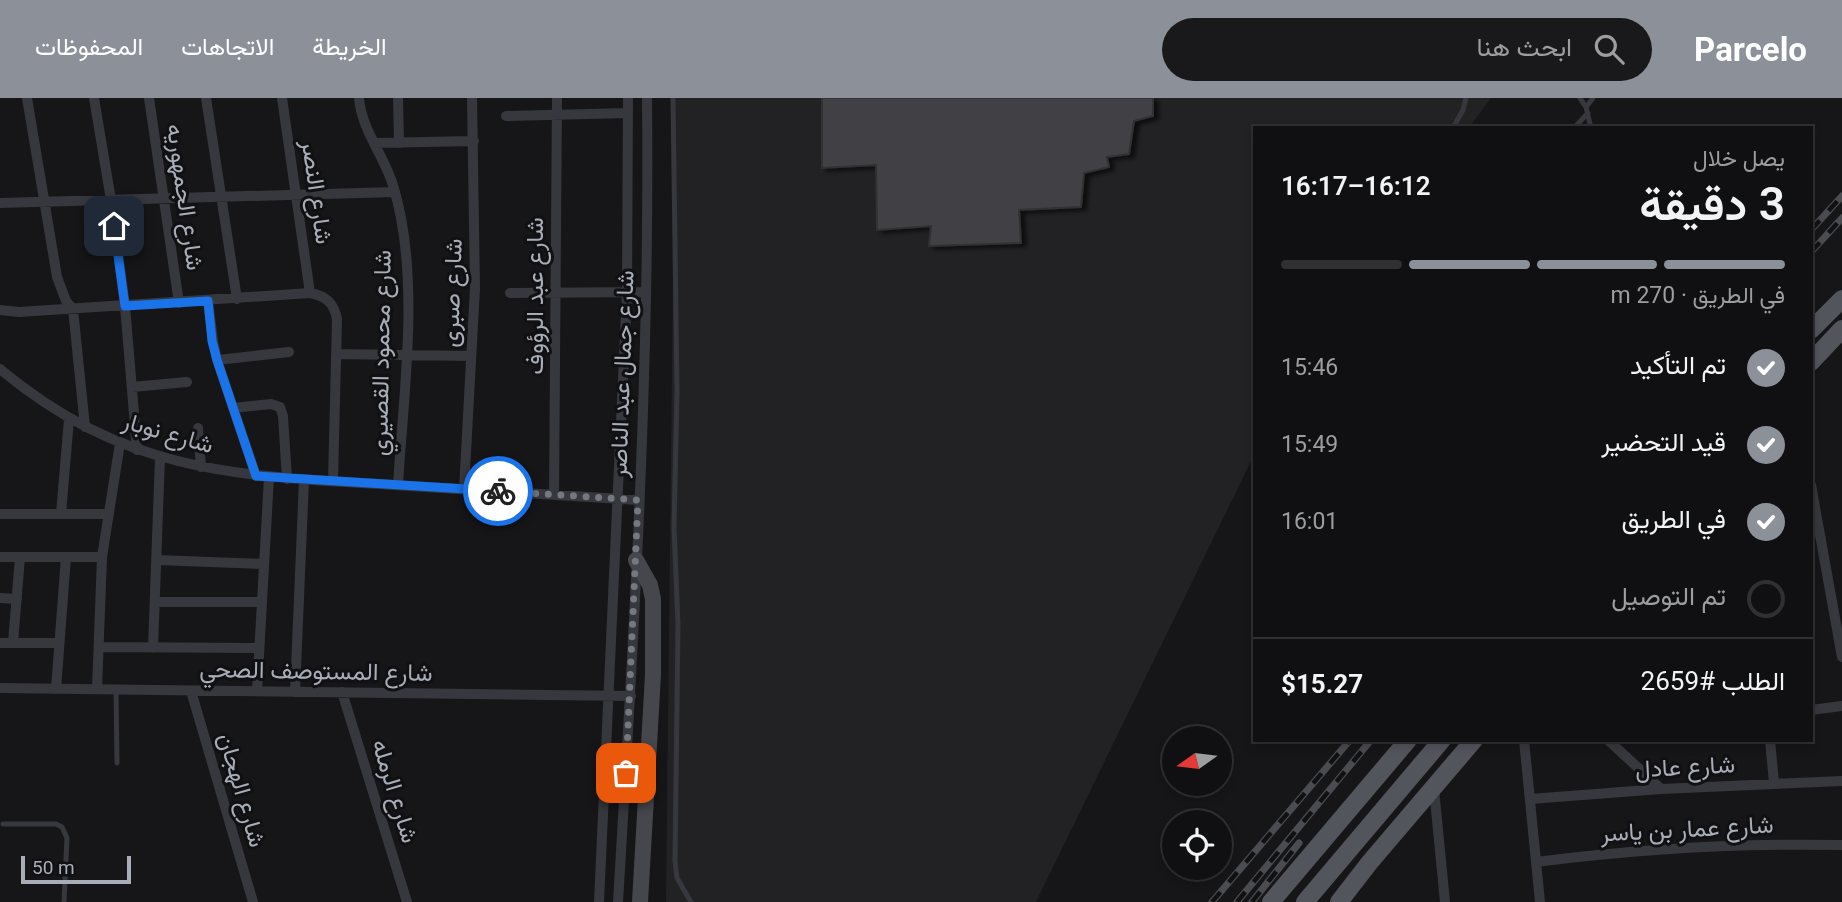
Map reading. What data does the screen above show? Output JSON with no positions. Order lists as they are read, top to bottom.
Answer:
{
  "streets": {
    "street": [
      "شارع النصر",
      "شارع الجمهوريه",
      "شارع صبرى",
      "شارع عبد الرؤوف",
      "شارع محمود القصيري",
      "شارع جمال عبد الناصر",
      "شارع نوبار",
      "شارع المستوصف الصحي",
      "شارع عادل",
      "شارع الهجان",
      "شارع الرمله",
      "شارع عمار بن ياسر"
    ]
  },
  "crossings": [
    ["شارع صبرى", "شارع نوبار"],
    ["شارع عبد الرؤوف", "شارع نوبار"],
    ["شارع محمود القصيري", "شارع نوبار"],
    ["شارع جمال عبد الناصر", "شارع نوبار"],
    ["شارع جمال عبد الناصر", "شارع المستوصف الصحي"],
    ["شارع المستوصف الصحي", "شارع الهجان"],
    ["شارع المستوصف الصحي", "شارع الرمله"]
  ],
  "scale_bar": "50 m",
  "north": "left",
  "page": {
    "header": "Parcelo",
    "search": "ابحث هنا",
    "nav": ["الخريطة", "الاتجاهات", "المحفوظات"],
    "heading": ["3 دقيقة", "يصل خلال", "16:12–16:17"],
    "panel": ["الطلب #2659", "$15.27"],
    "bar": "في الطريق · 270 m",
    "list": [
      ["تم التأكيد", "15:46"],
      ["قيد التحضير", "15:49"],
      ["في الطريق", "16:01"],
      "تم التوصيل"
    ],
    "scale": "50 m"
  }
}
